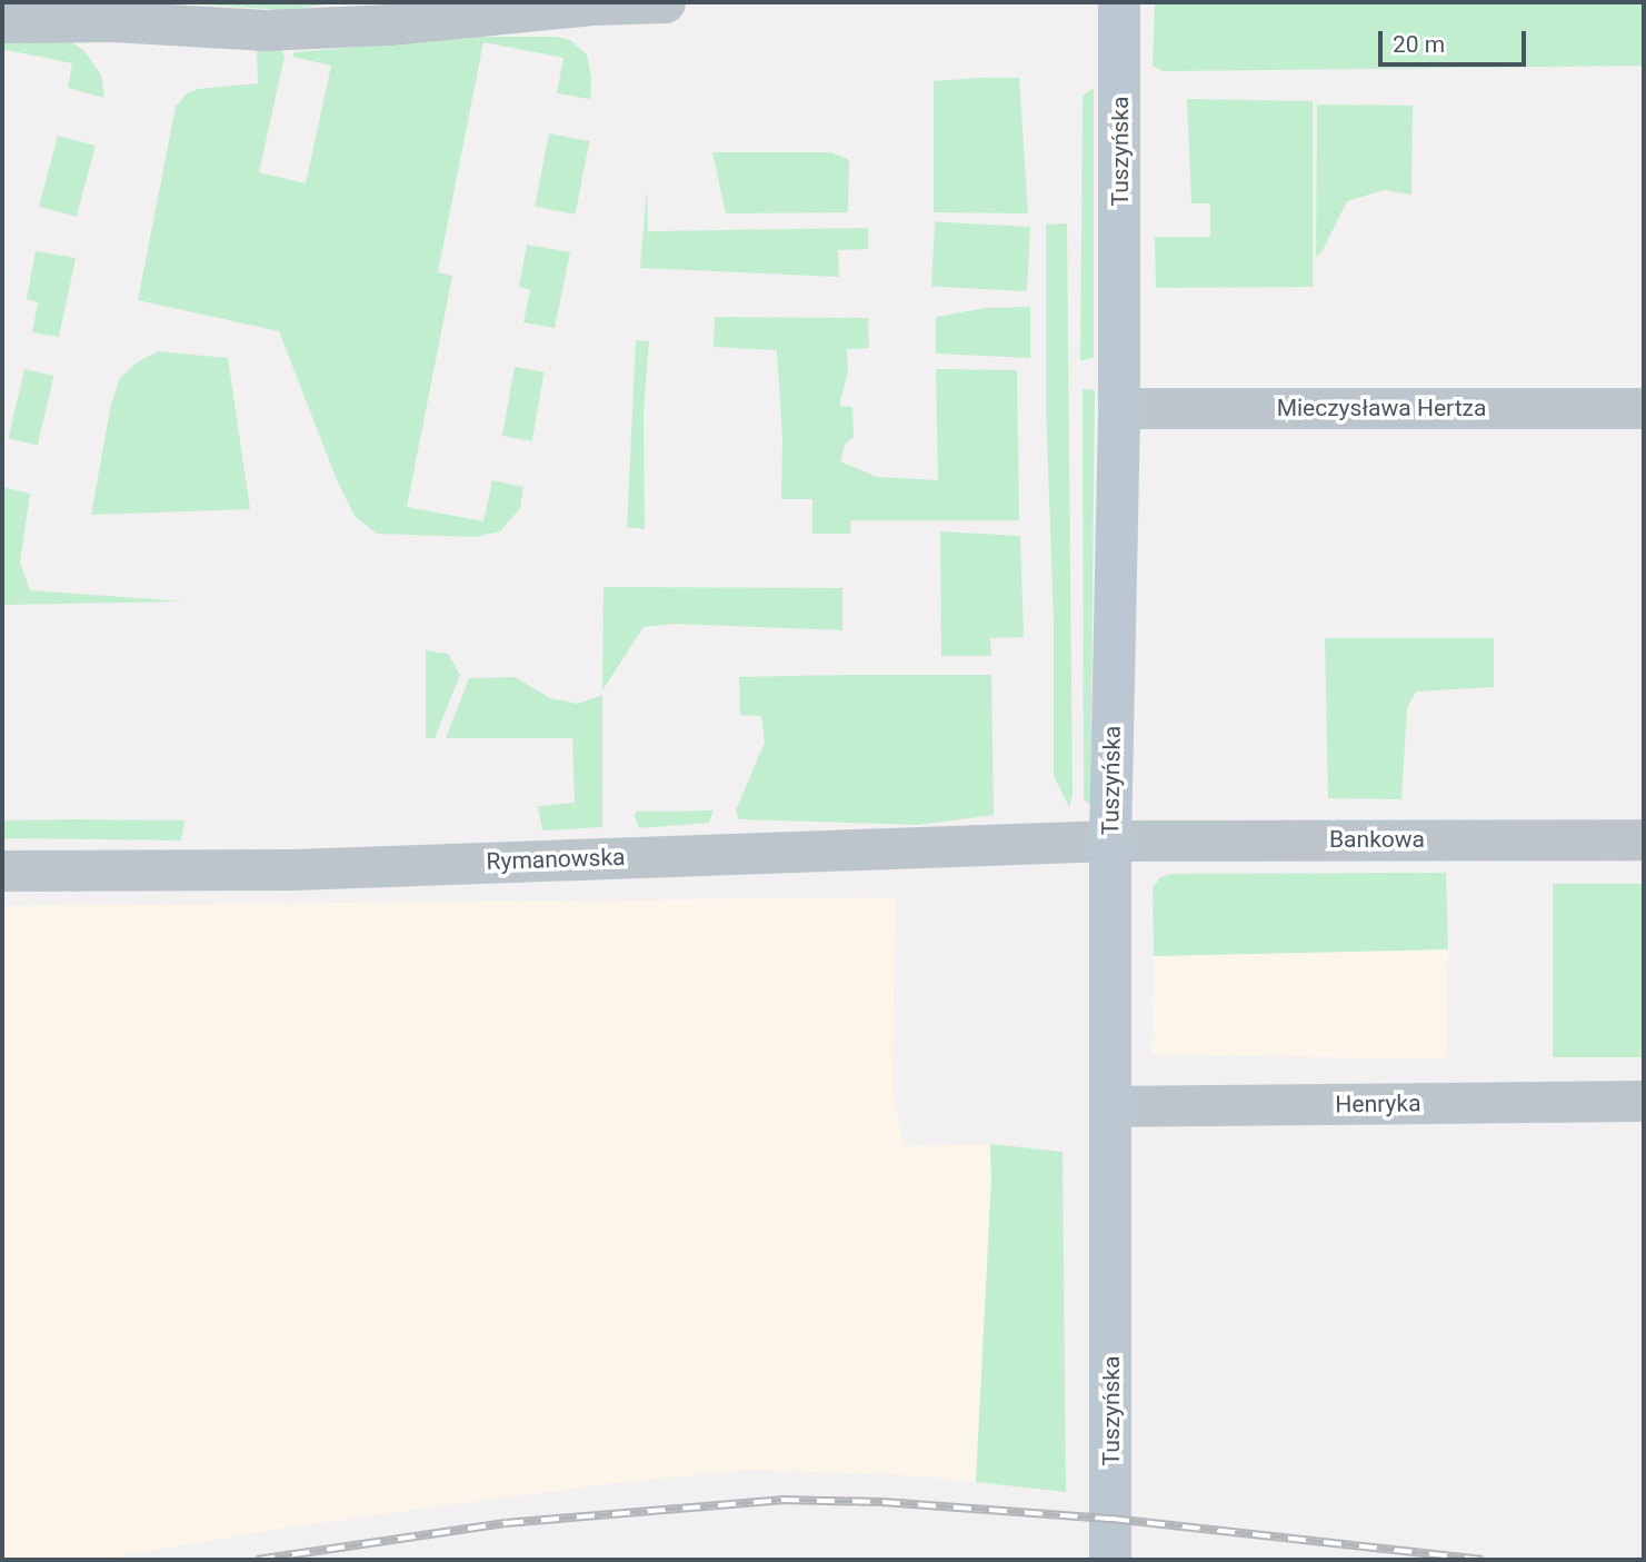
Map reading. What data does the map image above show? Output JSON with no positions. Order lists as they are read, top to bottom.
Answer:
{
  "streets": {
    "street": [
      "Tuszyńska",
      "Mieczysława Hertza",
      "Bankowa",
      "Rymanowska",
      "Henryka"
    ]
  },
  "crossings": [
    ["Tuszyńska", "Mieczysława Hertza"],
    ["Tuszyńska", "Bankowa"],
    ["Tuszyńska", "Rymanowska"],
    ["Tuszyńska", "Henryka"],
    ["Bankowa", "Rymanowska"]
  ],
  "scale_bar": "20 m"
}
